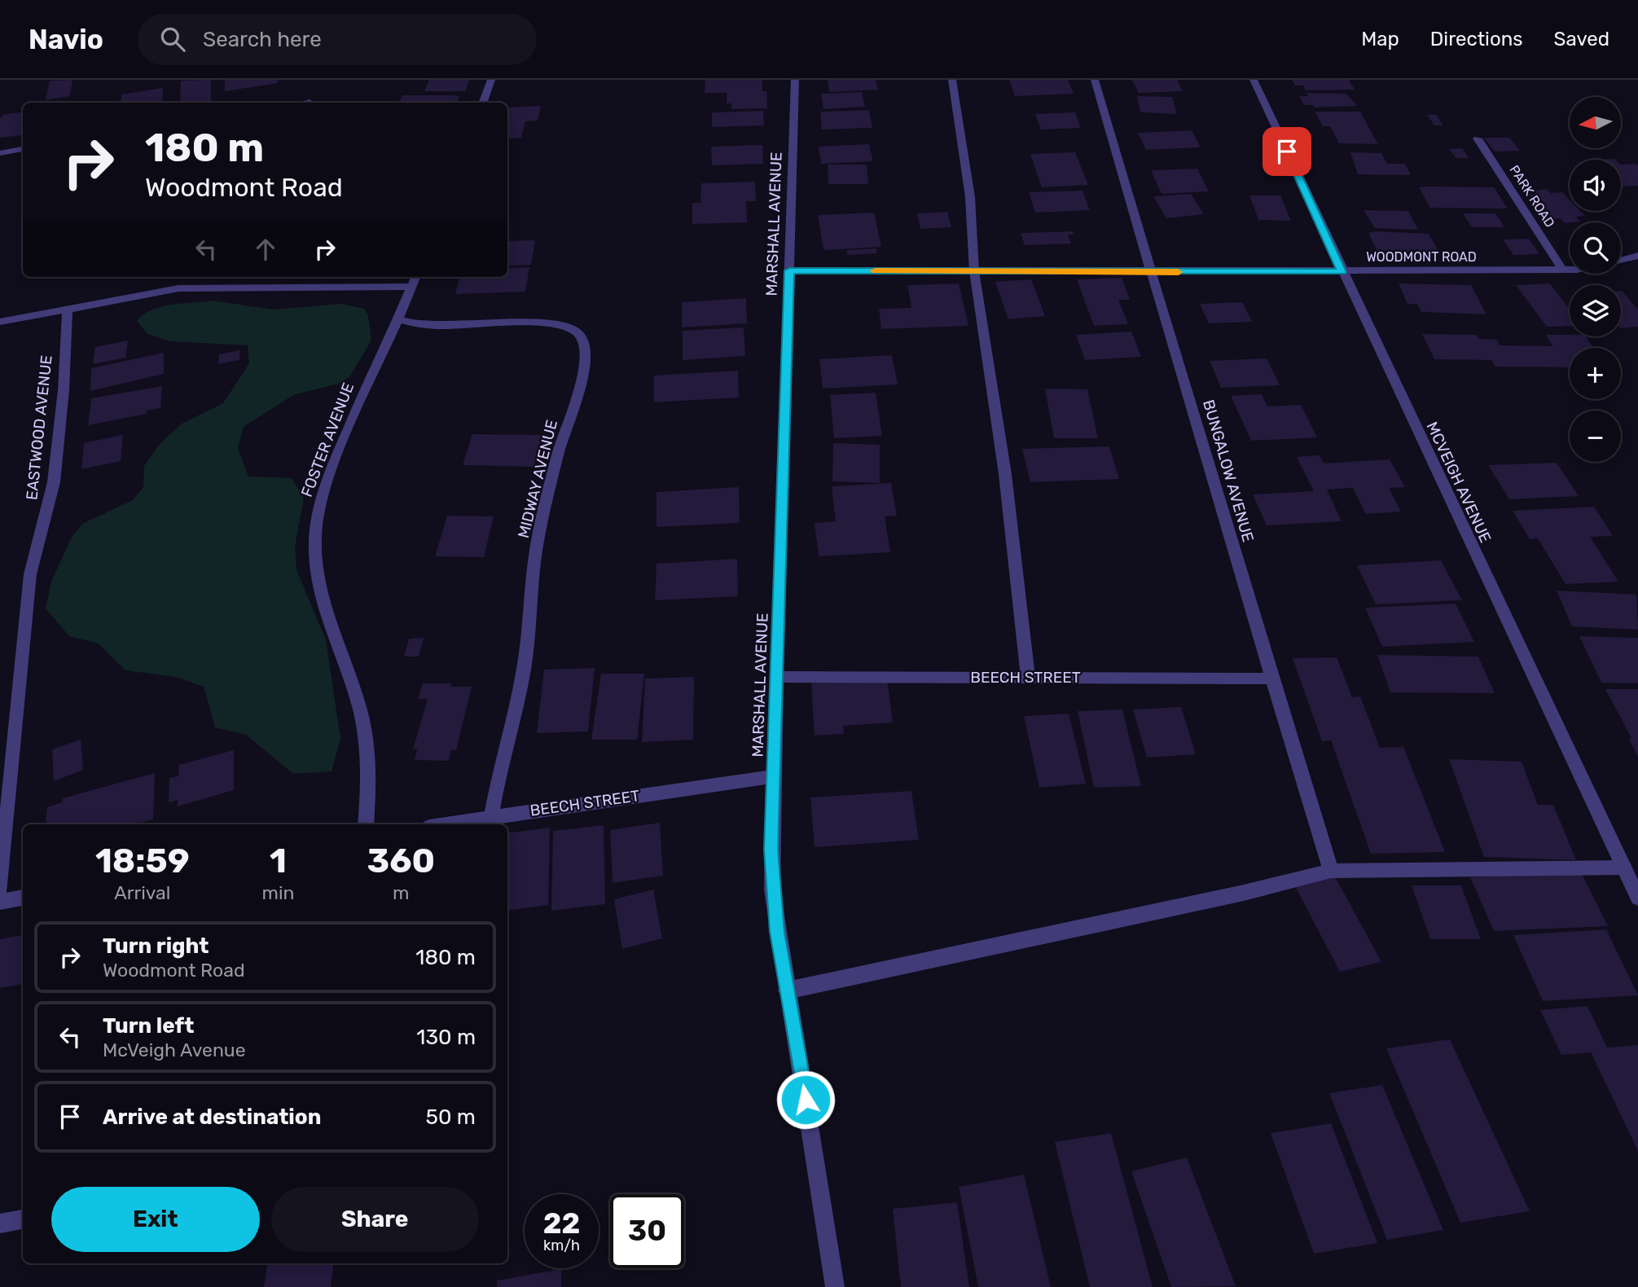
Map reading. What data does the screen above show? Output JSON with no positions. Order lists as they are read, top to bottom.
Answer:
{
  "streets": {
    "street": [
      "PARK ROAD",
      "MARSHALL AVENUE",
      "WOODMONT ROAD",
      "EASTWOOD AVENUE",
      "FOSTER AVENUE",
      "BUNGALOW AVENUE",
      "MIDWAY AVENUE",
      "MCVEIGH AVENUE",
      "BEECH STREET"
    ]
  },
  "crossings": [
    ["PARK ROAD", "WOODMONT ROAD"],
    ["MARSHALL AVENUE", "WOODMONT ROAD"],
    ["MARSHALL AVENUE", "BEECH STREET"],
    ["WOODMONT ROAD", "BUNGALOW AVENUE"],
    ["WOODMONT ROAD", "MCVEIGH AVENUE"],
    ["FOSTER AVENUE", "MIDWAY AVENUE"],
    ["BUNGALOW AVENUE", "BEECH STREET"],
    ["MIDWAY AVENUE", "BEECH STREET"]
  ],
  "north": "left",
  "page": {
    "header": "Navio",
    "search": "Search here",
    "nav": ["Map", "Directions", "Saved"],
    "map_buttons": ["+", "−"],
    "turn": ["180 m", "Woodmont Road"],
    "eta": [
      "18:59",
      "Arrival",
      "1",
      "min",
      "360",
      "m"
    ],
    "list": [
      {
        "name": "Turn right",
        "note": "Woodmont Road",
        "value": "180 m"
      },
      {
        "name": "Turn left",
        "note": "McVeigh Avenue",
        "value": "130 m"
      },
      {
        "name": "Arrive at destination",
        "value": "50 m"
      }
    ],
    "buttons": ["Exit", "Share"],
    "speed": "22 km/h",
    "limit": "30"
  }
}
